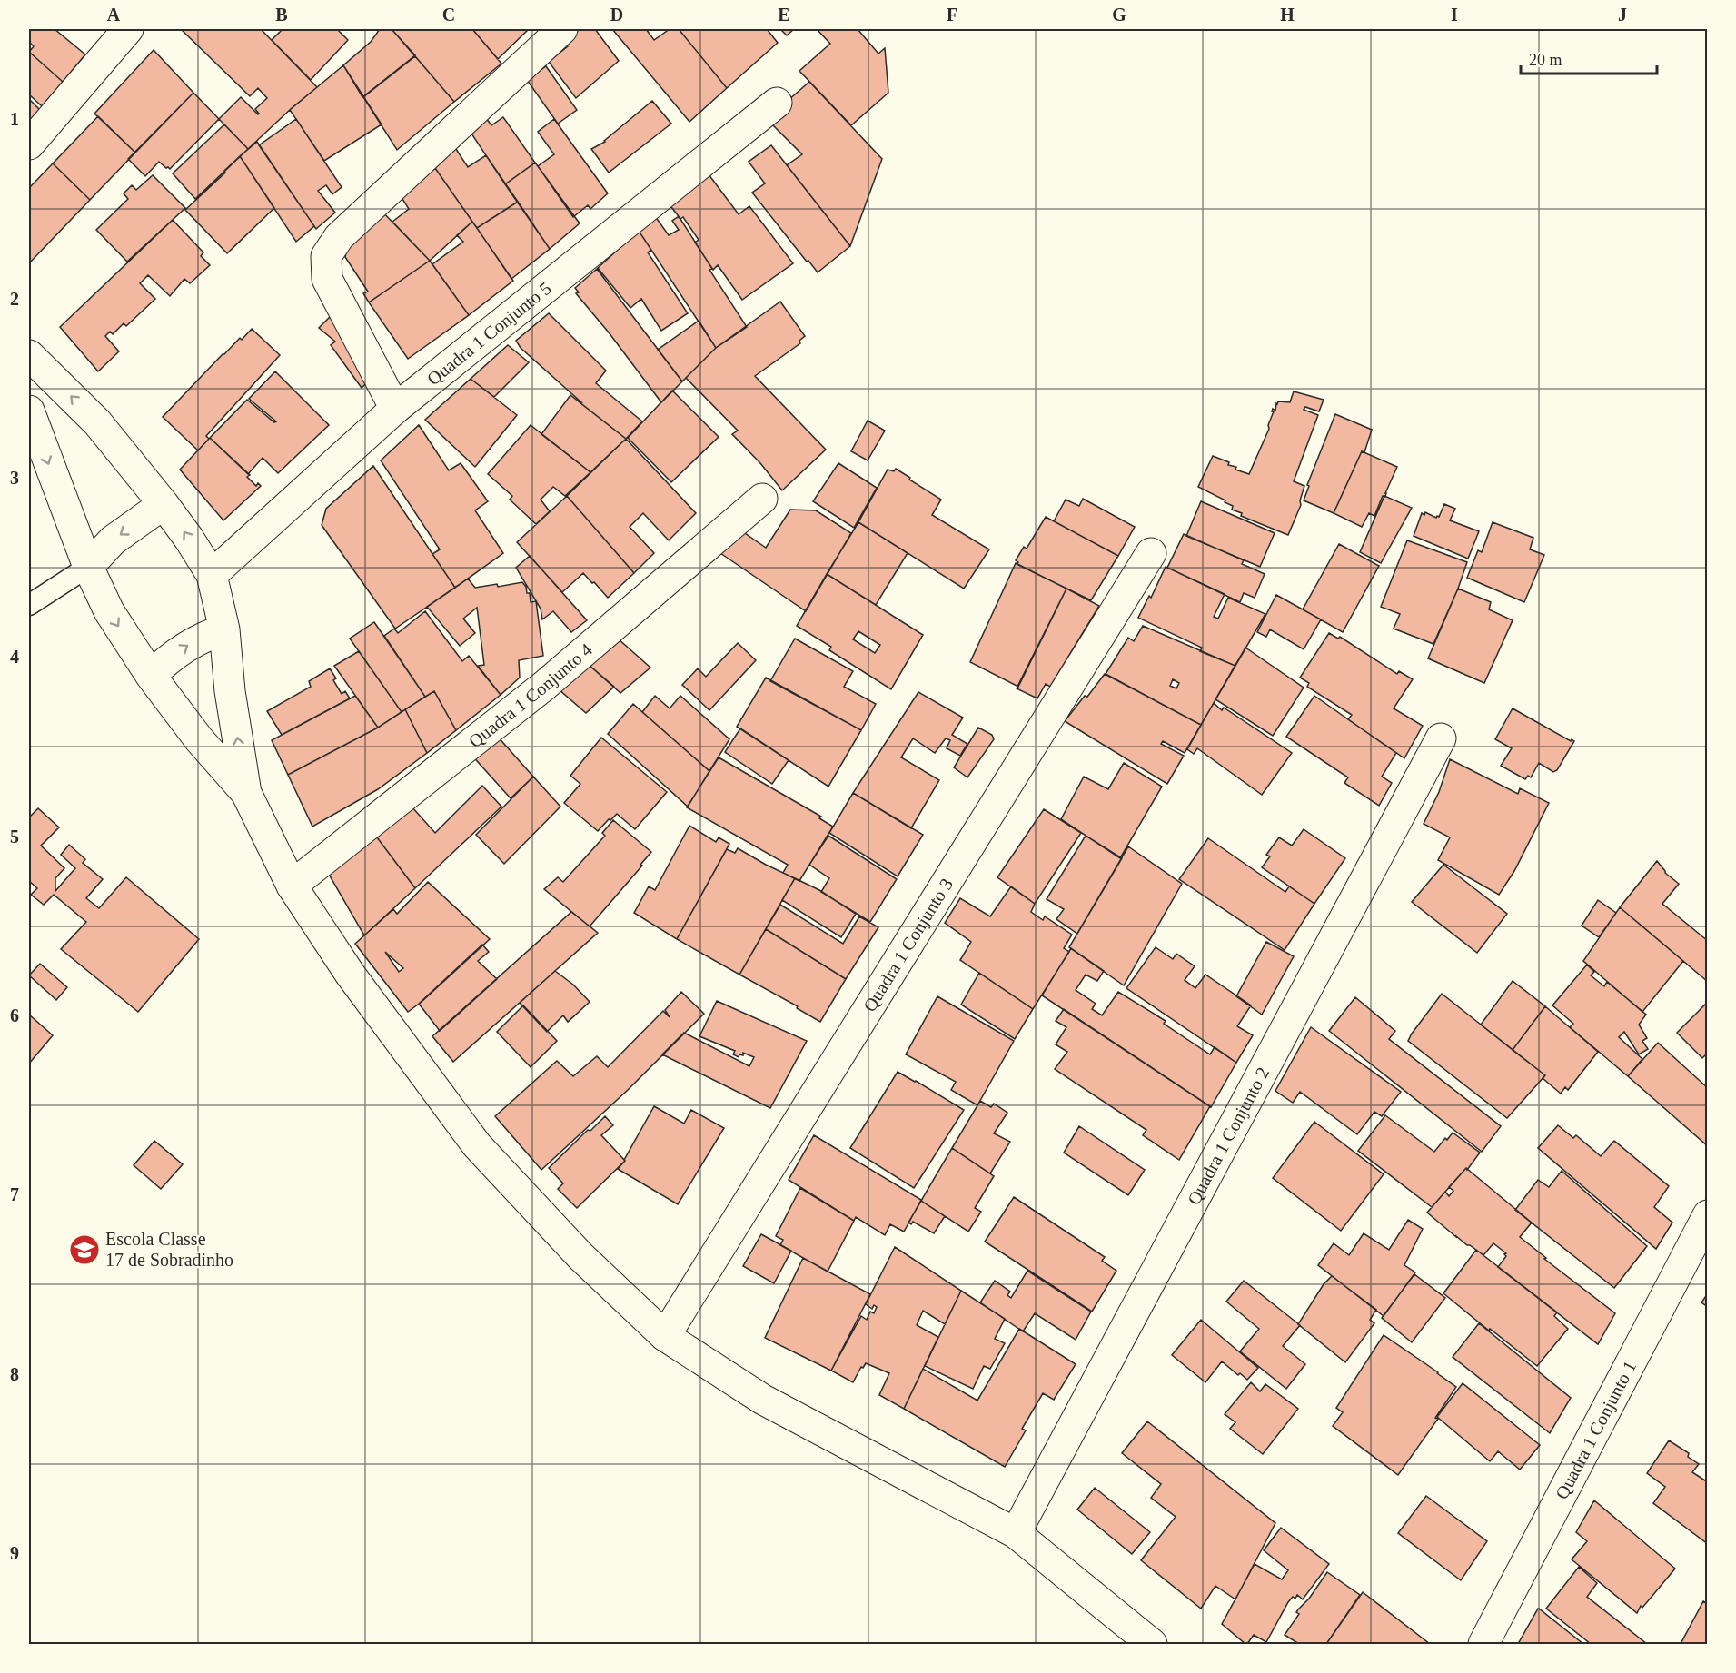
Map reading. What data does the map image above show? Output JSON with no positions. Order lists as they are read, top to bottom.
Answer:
{
  "streets": {
    "street": [
      "Quadra 1 Conjunto 5",
      "Quadra 1 Conjunto 4",
      "Quadra 1 Conjunto 3",
      "Quadra 1 Conjunto 2",
      "Quadra 1 Conjunto 1"
    ]
  },
  "places": {
    "school or university": ["Escola Classe 17 de Sobradinho"]
  },
  "scale_bar": "20 m",
  "grid": {
    "columns": [
      "A",
      "B",
      "C",
      "D",
      "E",
      "F",
      "G",
      "H",
      "I",
      "J"
    ],
    "rows": [
      "1",
      "2",
      "3",
      "4",
      "5",
      "6",
      "7",
      "8",
      "9"
    ]
  }
}
